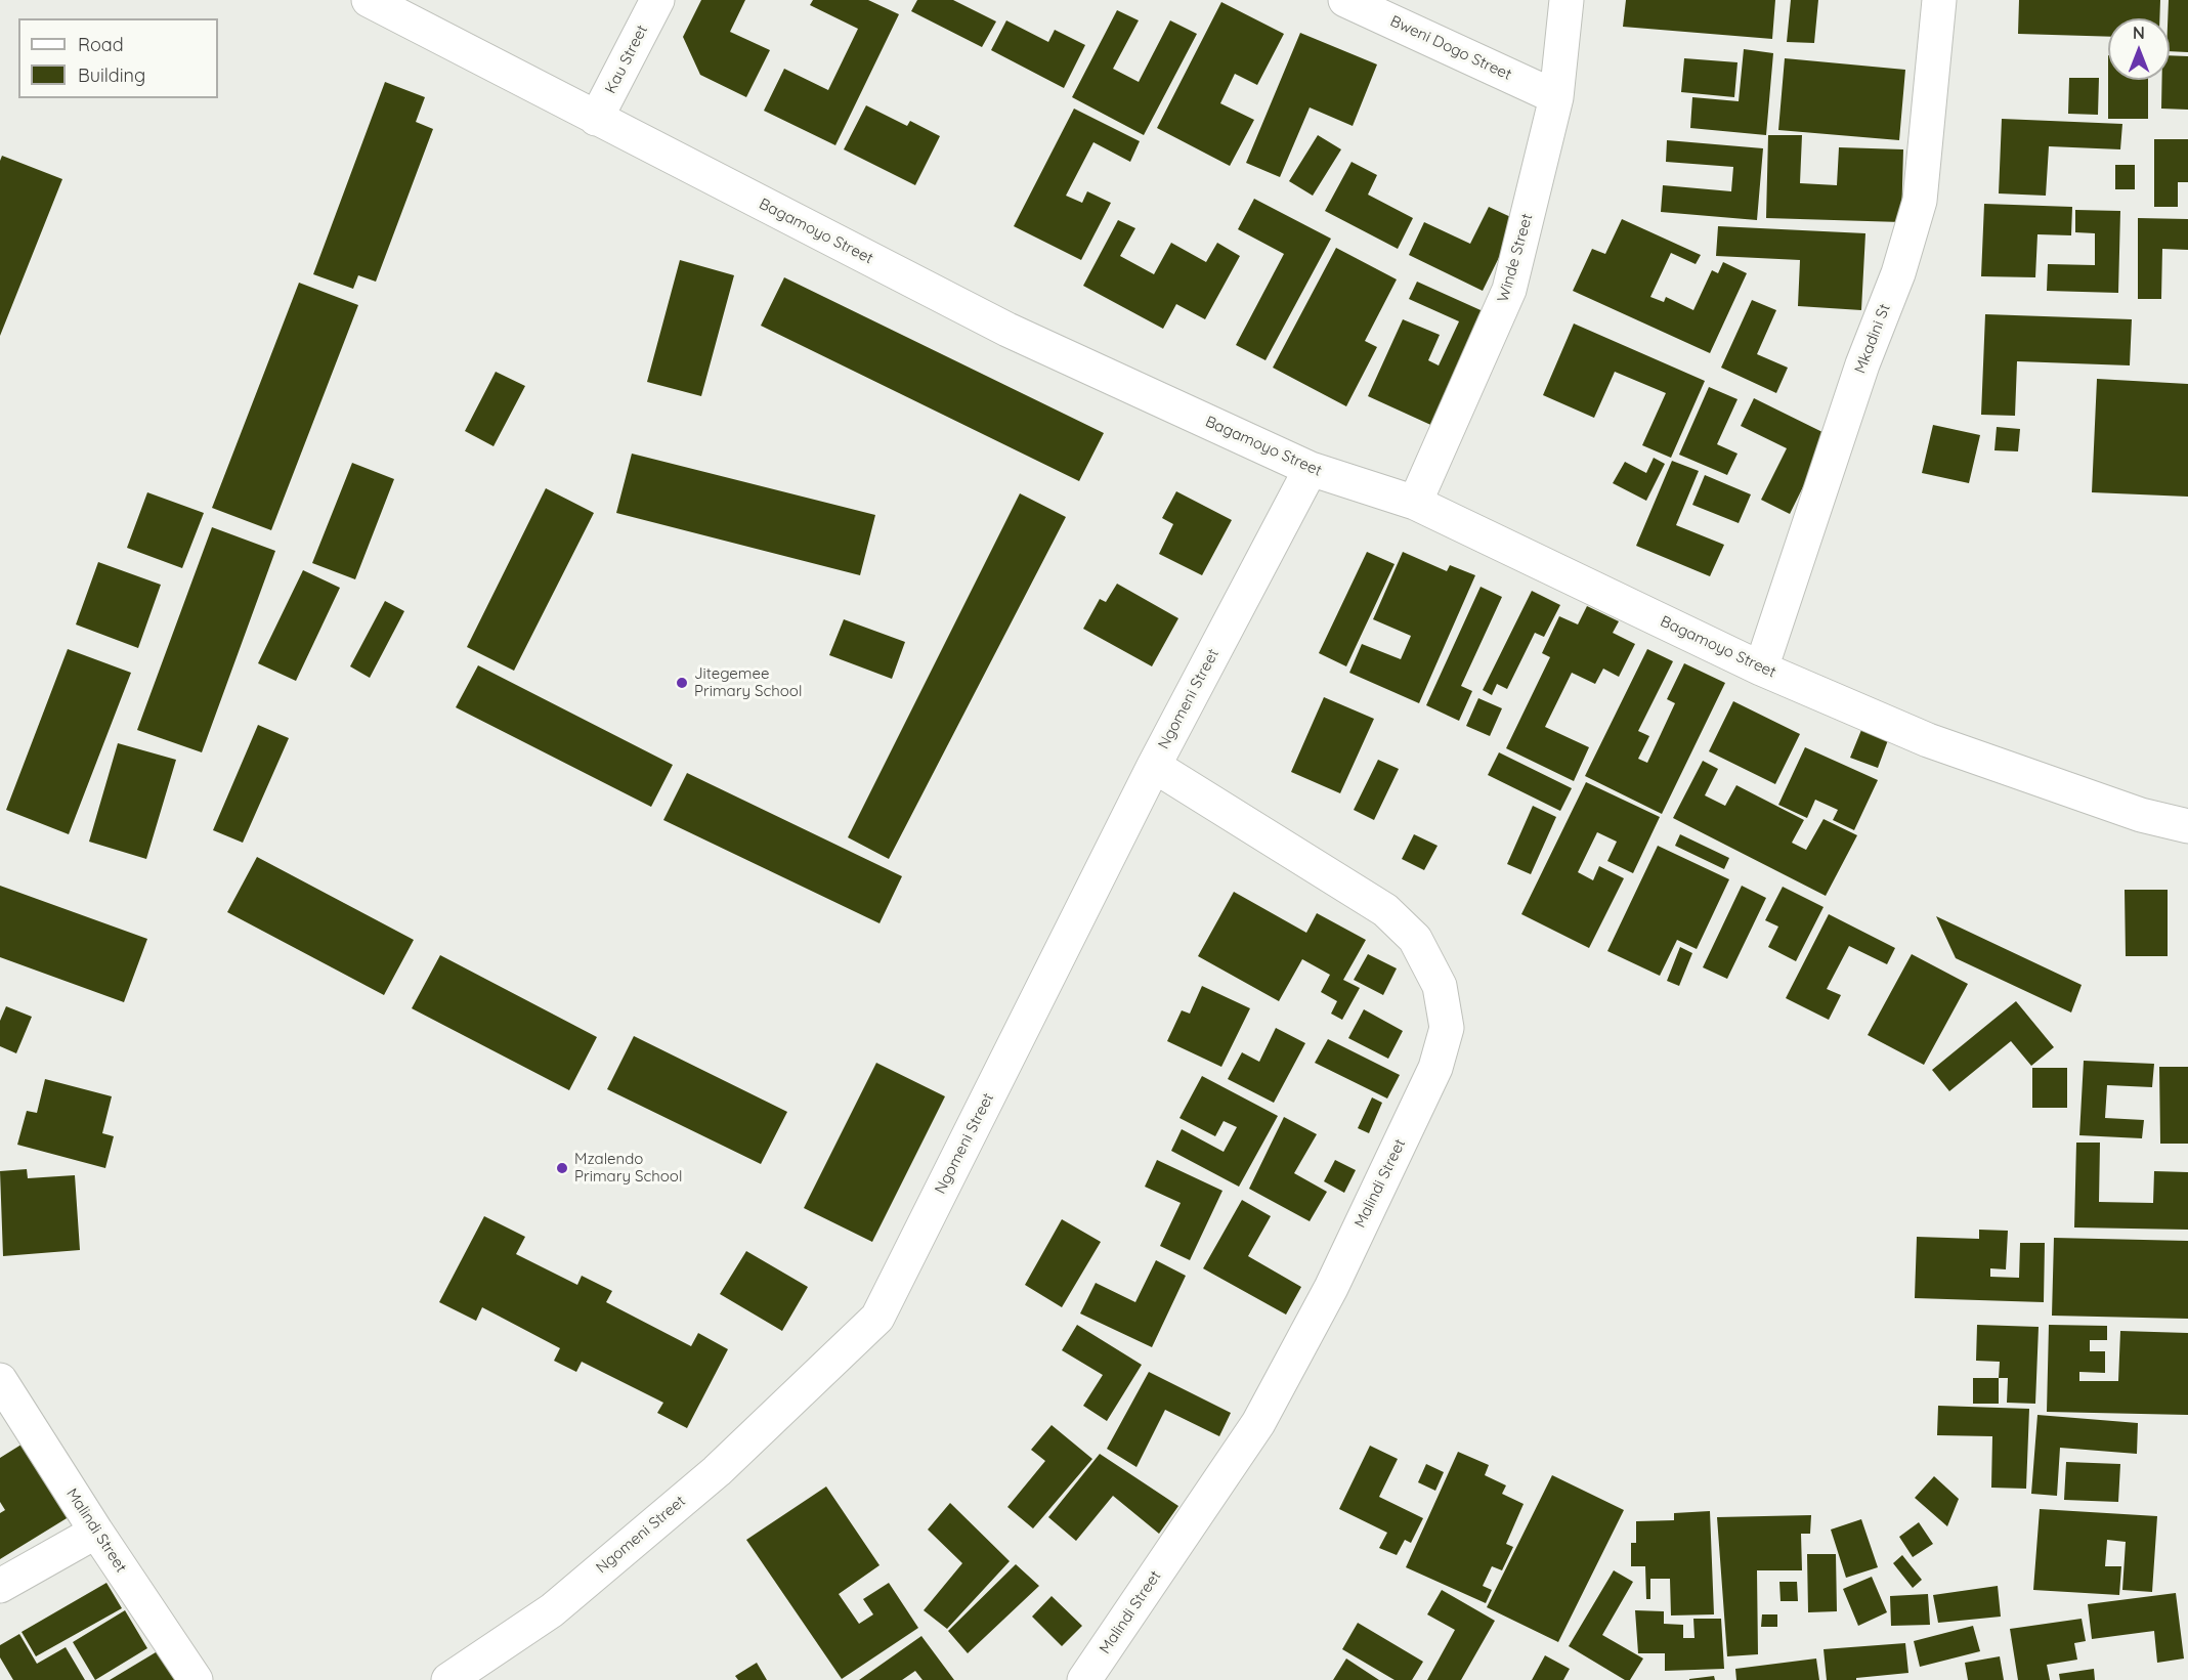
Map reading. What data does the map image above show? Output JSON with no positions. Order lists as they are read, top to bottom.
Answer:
{
  "streets": {
    "street": [
      "Bweni Dogo Street",
      "Kau Street",
      "Bagamoyo Street",
      "Winde Street",
      "Mkadini St",
      "Ngomeni Street",
      "Malindi Street"
    ]
  },
  "crossings": [
    ["Bweni Dogo Street", "Winde Street"],
    ["Kau Street", "Bagamoyo Street"],
    ["Bagamoyo Street", "Winde Street"],
    ["Bagamoyo Street", "Mkadini St"],
    ["Bagamoyo Street", "Ngomeni Street"],
    ["Ngomeni Street", "Malindi Street"]
  ],
  "places": ["Jitegemee Primary School", "Mzalendo Primary School"],
  "legend": ["Road", "Building"],
  "north": "top"
}
